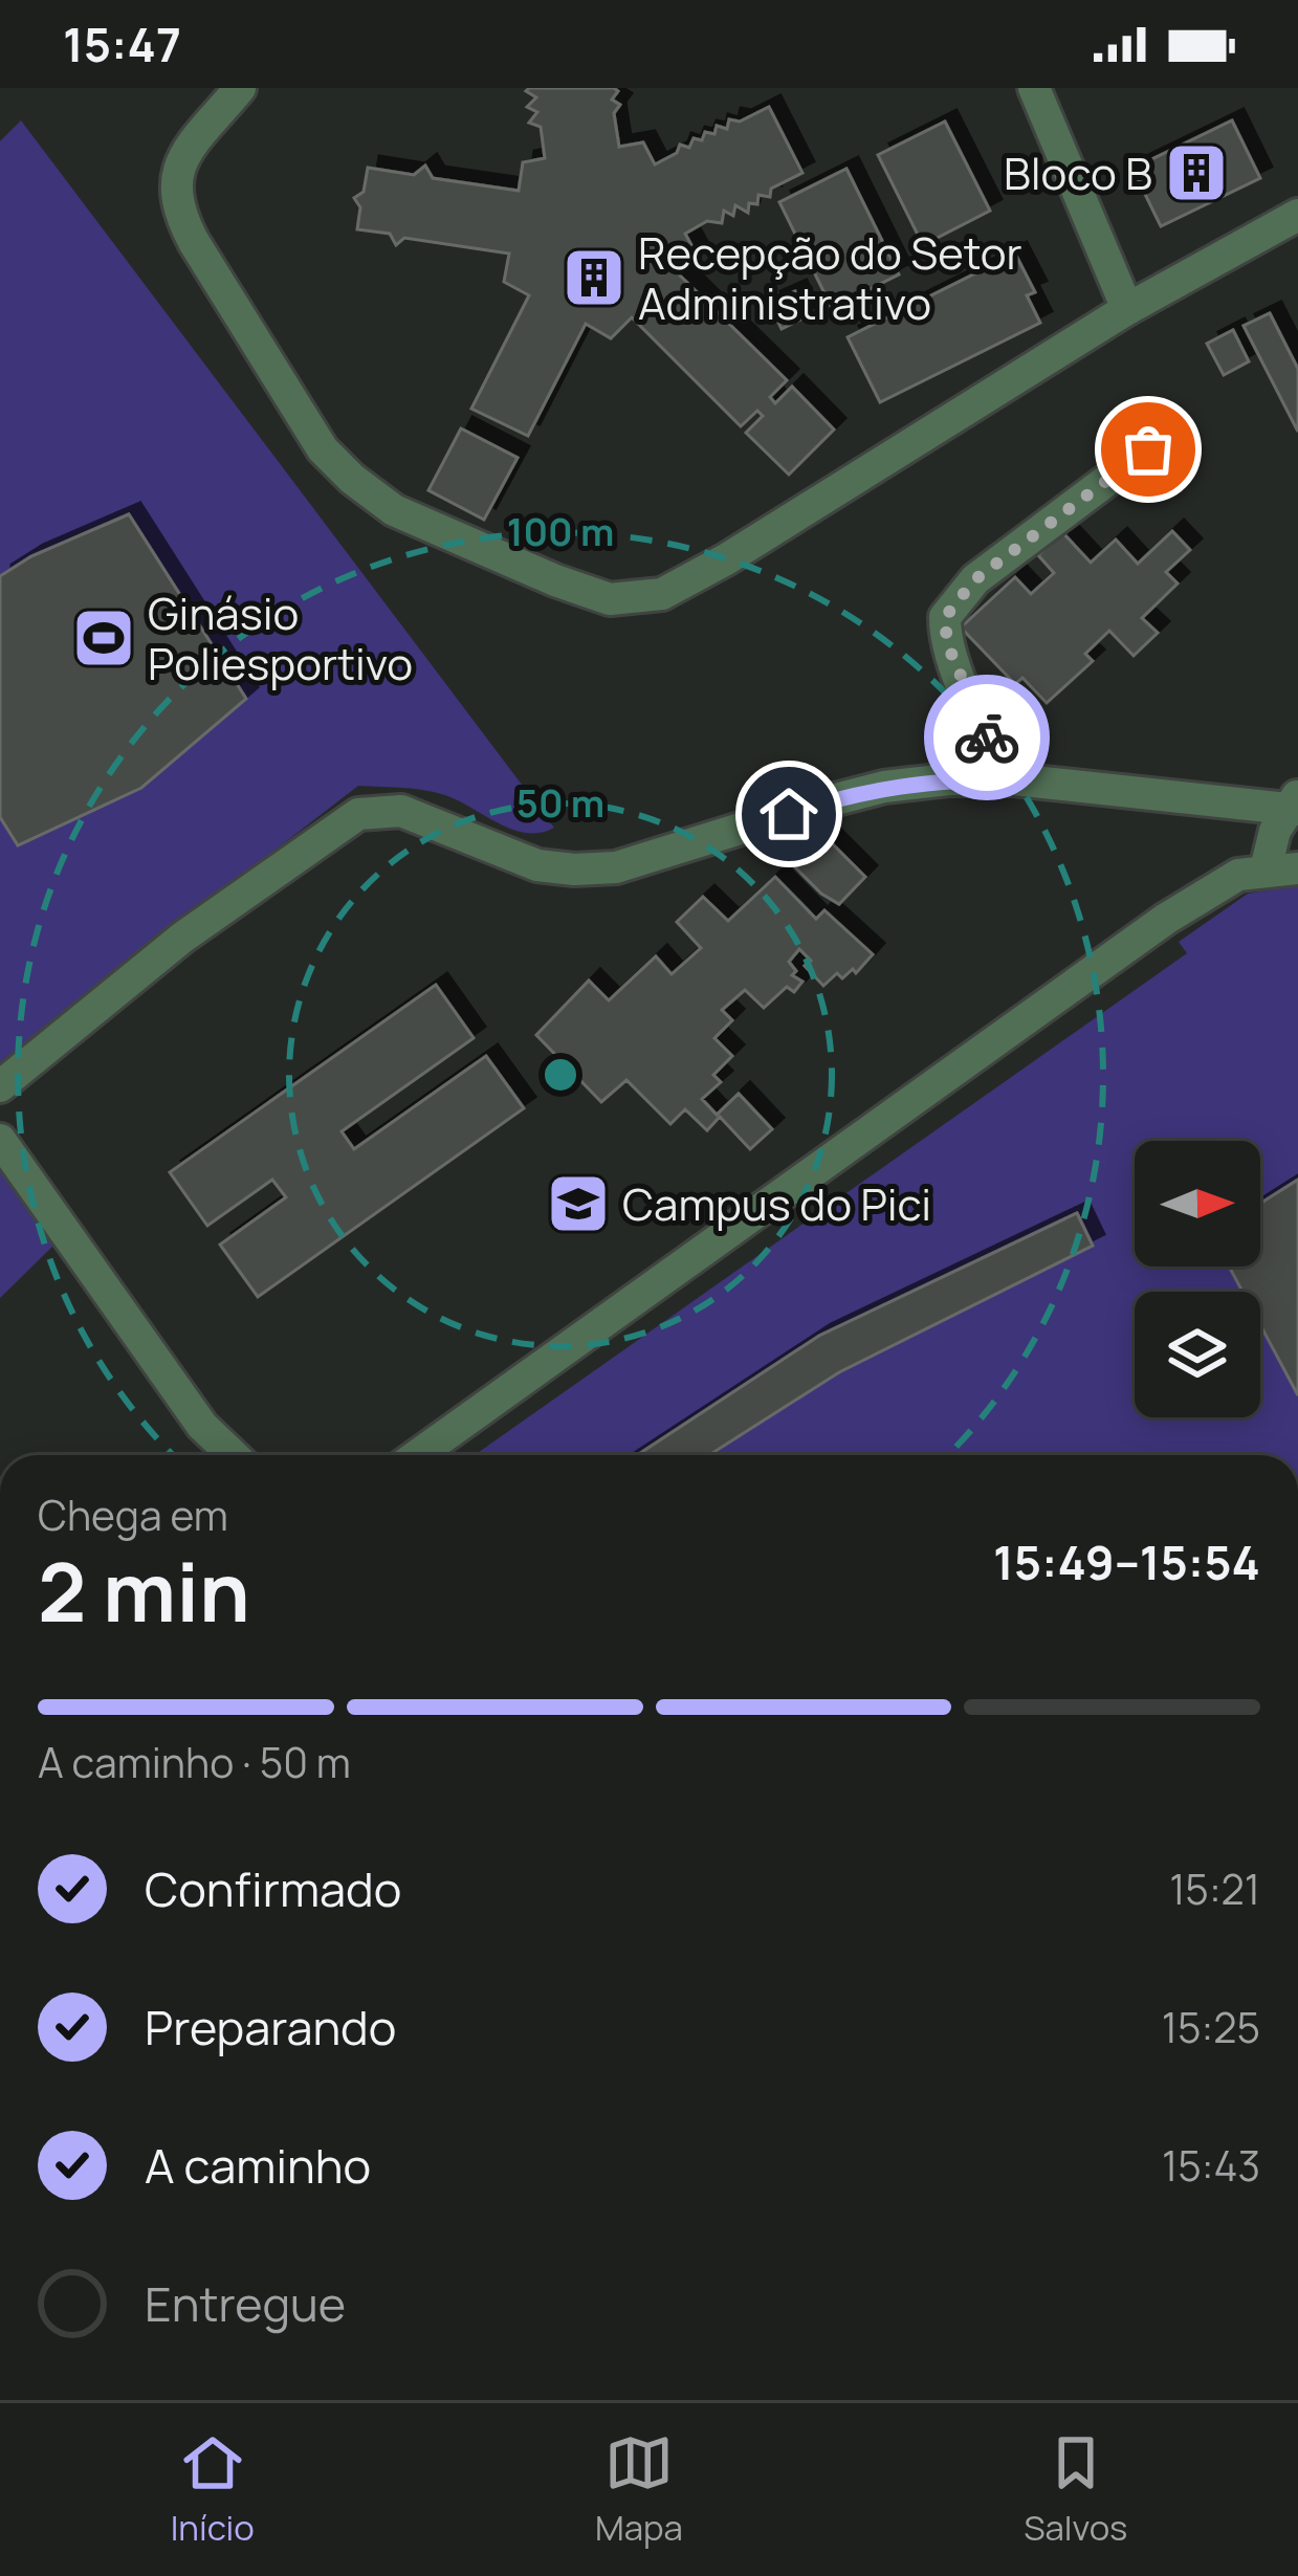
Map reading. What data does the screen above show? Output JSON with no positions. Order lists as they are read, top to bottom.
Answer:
{
  "places": {
    "building": ["Bloco B", "Recepção do Setor Administrativo"],
    "sports": ["Ginásio Poliesportivo"],
    "school or university": ["Campus do Pici"]
  },
  "north": "right",
  "page": {
    "status": "15:47",
    "heading": ["2 min", "Chega em", "15:49–15:54"],
    "bar": "A caminho · 50 m",
    "list": [
      ["Confirmado", "15:21"],
      ["Preparando", "15:25"],
      ["A caminho", "15:43"],
      "Entregue"
    ],
    "tabs": ["Início", "Mapa", "Salvos"]
  },
  "rings": ["100 m", "50 m"]
}
